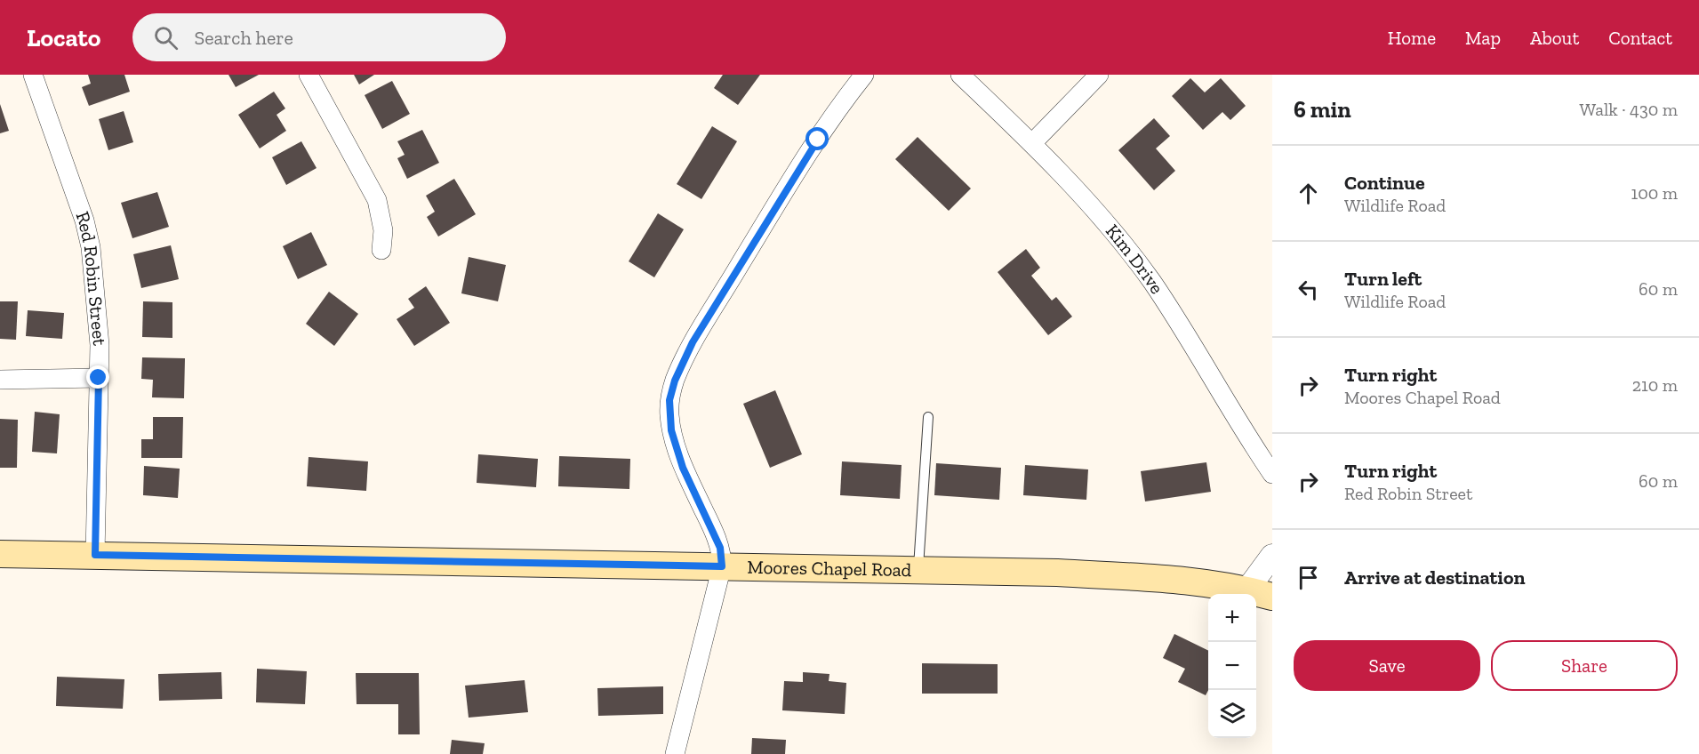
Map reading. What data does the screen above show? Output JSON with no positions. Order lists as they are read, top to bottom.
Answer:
{
  "streets": {
    "main road": ["Moores Chapel Road"],
    "street": ["Kim Drive", "Red Robin Street"]
  },
  "crossings": [
    ["Red Robin Street", "Moores Chapel Road"]
  ],
  "page": {
    "header": "Locato",
    "search": "Search here",
    "nav": [
      "Home",
      "Map",
      "About",
      "Contact"
    ],
    "heading": ["6 min", "Walk · 430 m"],
    "list": [
      ["Continue", "Wildlife Road", "100 m"],
      ["Turn left", "Wildlife Road", "60 m"],
      ["Turn right", "Moores Chapel Road", "210 m"],
      ["Turn right", "Red Robin Street", "60 m"],
      "Arrive at destination"
    ],
    "map_buttons": ["+", "−"],
    "buttons": ["Save", "Share"]
  }
}
